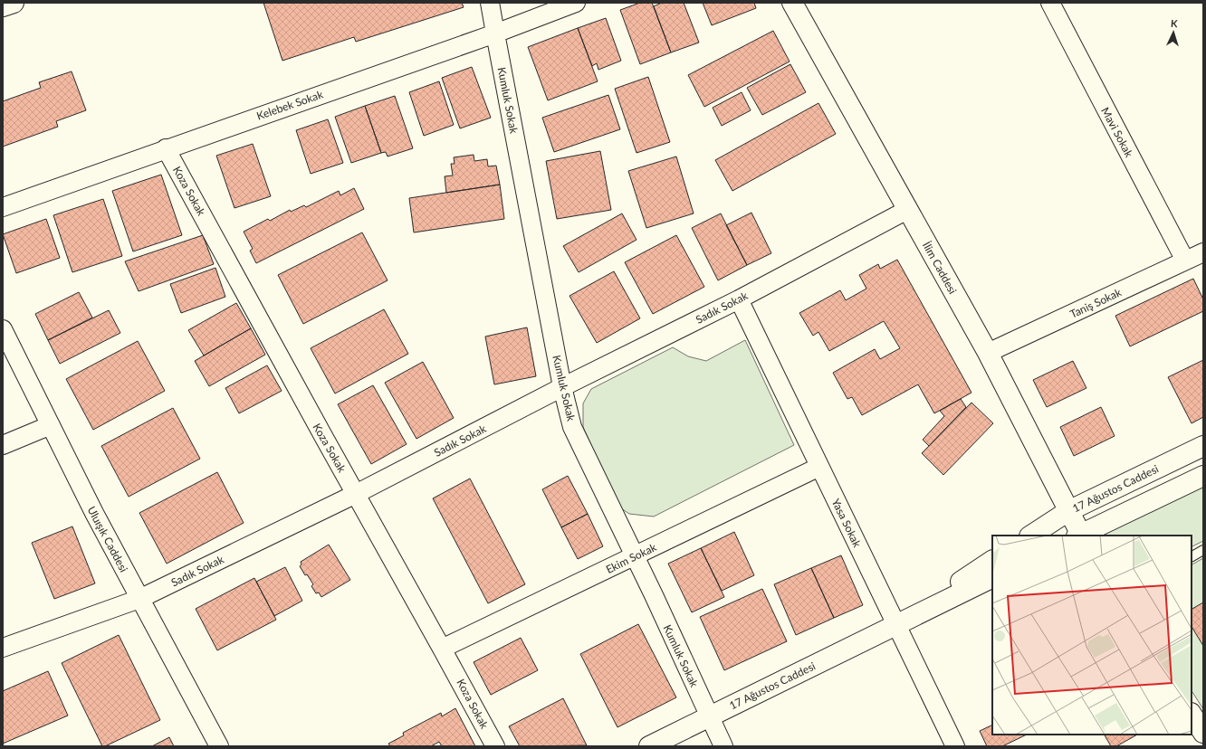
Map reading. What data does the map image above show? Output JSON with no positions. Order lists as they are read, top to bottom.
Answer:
{
  "streets": {
    "street": [
      "Kumluk Sokak",
      "Kelebek Sokak",
      "Mavi Sokak",
      "Koza Sokak",
      "İlim Caddesi",
      "Taniş Sokak",
      "Sadık Sokak",
      "17 Ağustos Caddesi",
      "Yasa Sokak",
      "Uluışık Caddesi",
      "Ekim Sokak"
    ]
  },
  "crossings": [
    ["Kumluk Sokak", "Kelebek Sokak"],
    ["Kumluk Sokak", "Sadık Sokak"],
    ["Kumluk Sokak", "17 Ağustos Caddesi"],
    ["Kumluk Sokak", "Ekim Sokak"],
    ["Kelebek Sokak", "Koza Sokak"],
    ["Mavi Sokak", "Taniş Sokak"],
    ["Koza Sokak", "Sadık Sokak"],
    ["Koza Sokak", "Ekim Sokak"],
    ["İlim Caddesi", "Taniş Sokak"],
    ["İlim Caddesi", "Sadık Sokak"],
    ["İlim Caddesi", "17 Ağustos Caddesi"],
    ["Sadık Sokak", "Yasa Sokak"],
    ["Sadık Sokak", "Uluışık Caddesi"],
    ["17 Ağustos Caddesi", "Yasa Sokak"],
    ["Yasa Sokak", "Ekim Sokak"]
  ],
  "north": "top"
}
